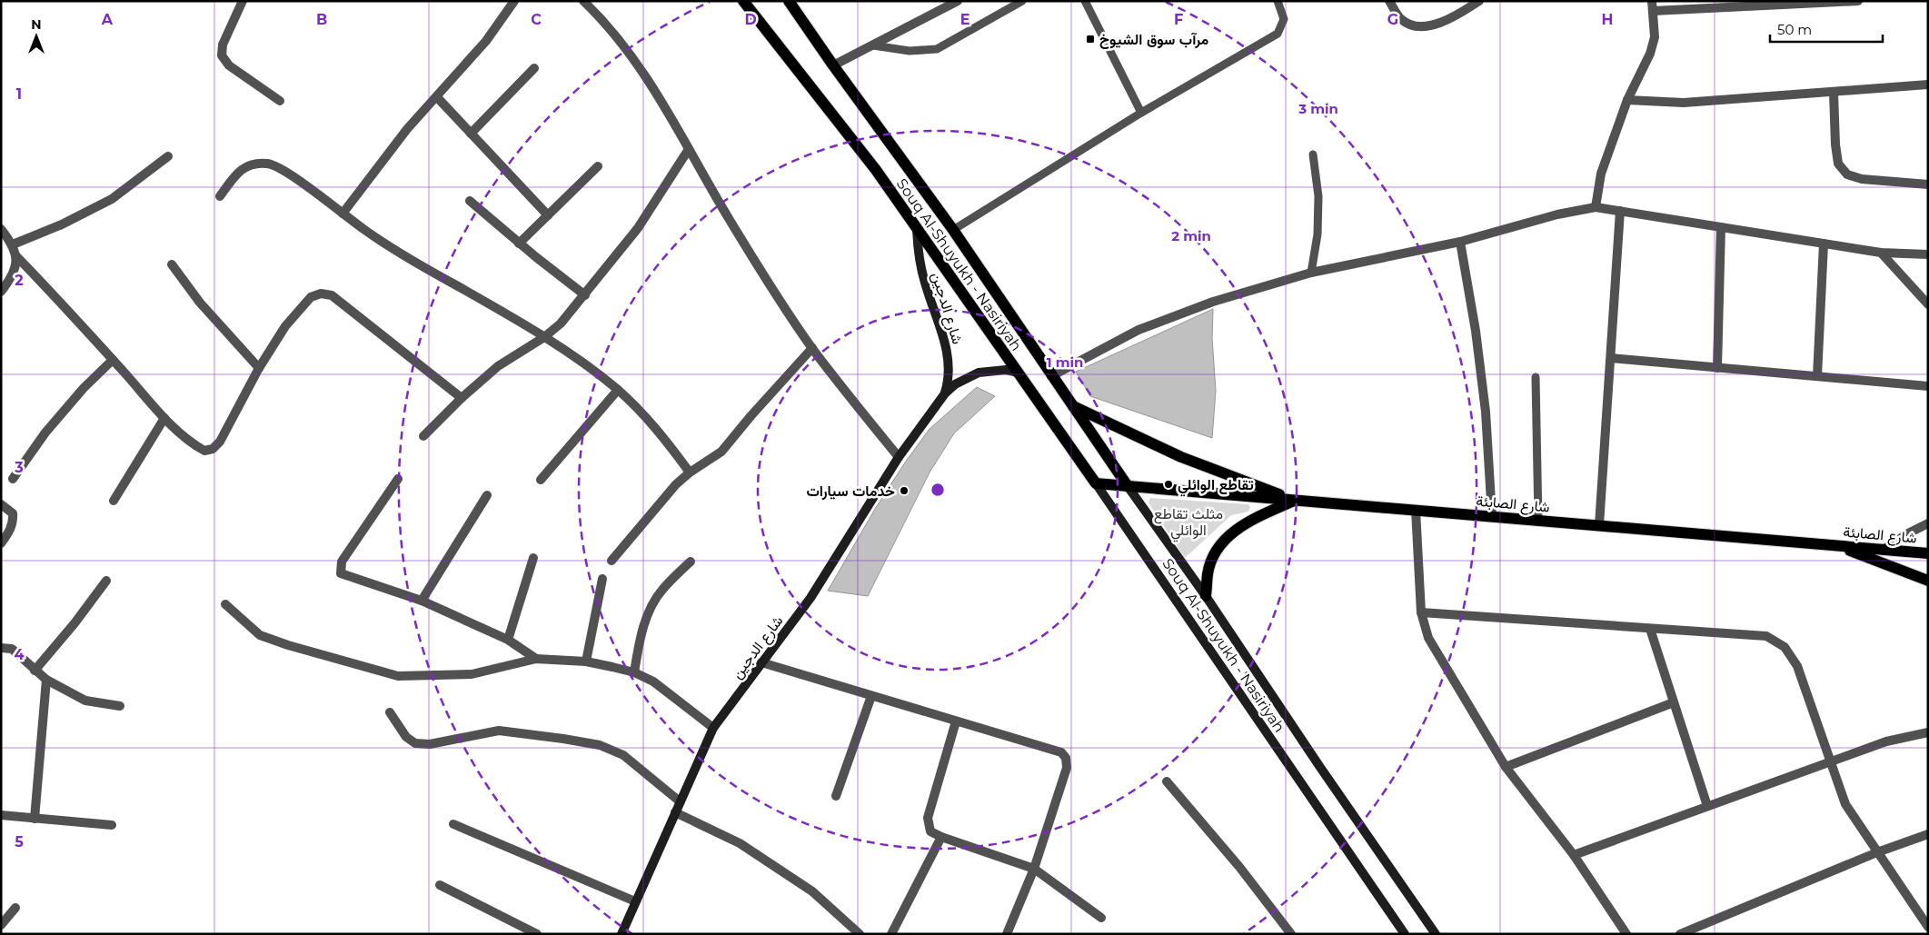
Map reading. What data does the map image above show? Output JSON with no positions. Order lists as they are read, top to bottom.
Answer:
{
  "streets": {
    "main road": ["Souq Al-Shuyukh - Nasiriyah", "شارع الدجين", "شارع الصابئة"]
  },
  "crossings": [
    ["Souq Al-Shuyukh - Nasiriyah", "شارع الدجين"],
    ["Souq Al-Shuyukh - Nasiriyah", "شارع الصابئة"]
  ],
  "parks": ["مثلث تقاطع الوائلي"],
  "places": {
    "transit": ["مرآب سوق الشيوخ"],
    "other": ["تقاطع الوائلي", "خدمات سيارات"]
  },
  "scale_bar": "50 m",
  "north": "top",
  "grid": {
    "columns": [
      "A",
      "B",
      "C",
      "D",
      "E",
      "F",
      "G",
      "H"
    ],
    "rows": [
      "1",
      "2",
      "3",
      "4",
      "5"
    ]
  },
  "rings": ["3 min", "2 min", "1 min"]
}
